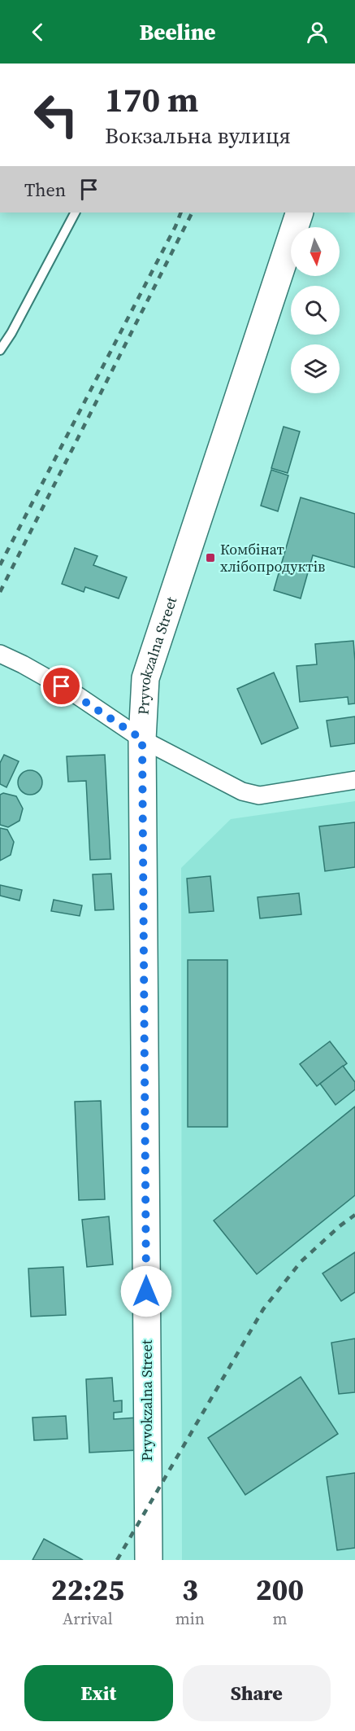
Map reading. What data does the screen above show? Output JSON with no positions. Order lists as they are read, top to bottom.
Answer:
{
  "streets": {
    "main road": ["Pryvokzalna Street"]
  },
  "places": {
    "transit": ["Комбінат хлібопродуктів"]
  },
  "north": "bottom",
  "page": {
    "header": "Beeline",
    "turn": ["170 m", "Вокзальна вулиця"],
    "then": "Then",
    "eta": [
      "22:25",
      "Arrival",
      "3",
      "min",
      "200",
      "m"
    ],
    "buttons": ["Exit", "Share"]
  }
}
